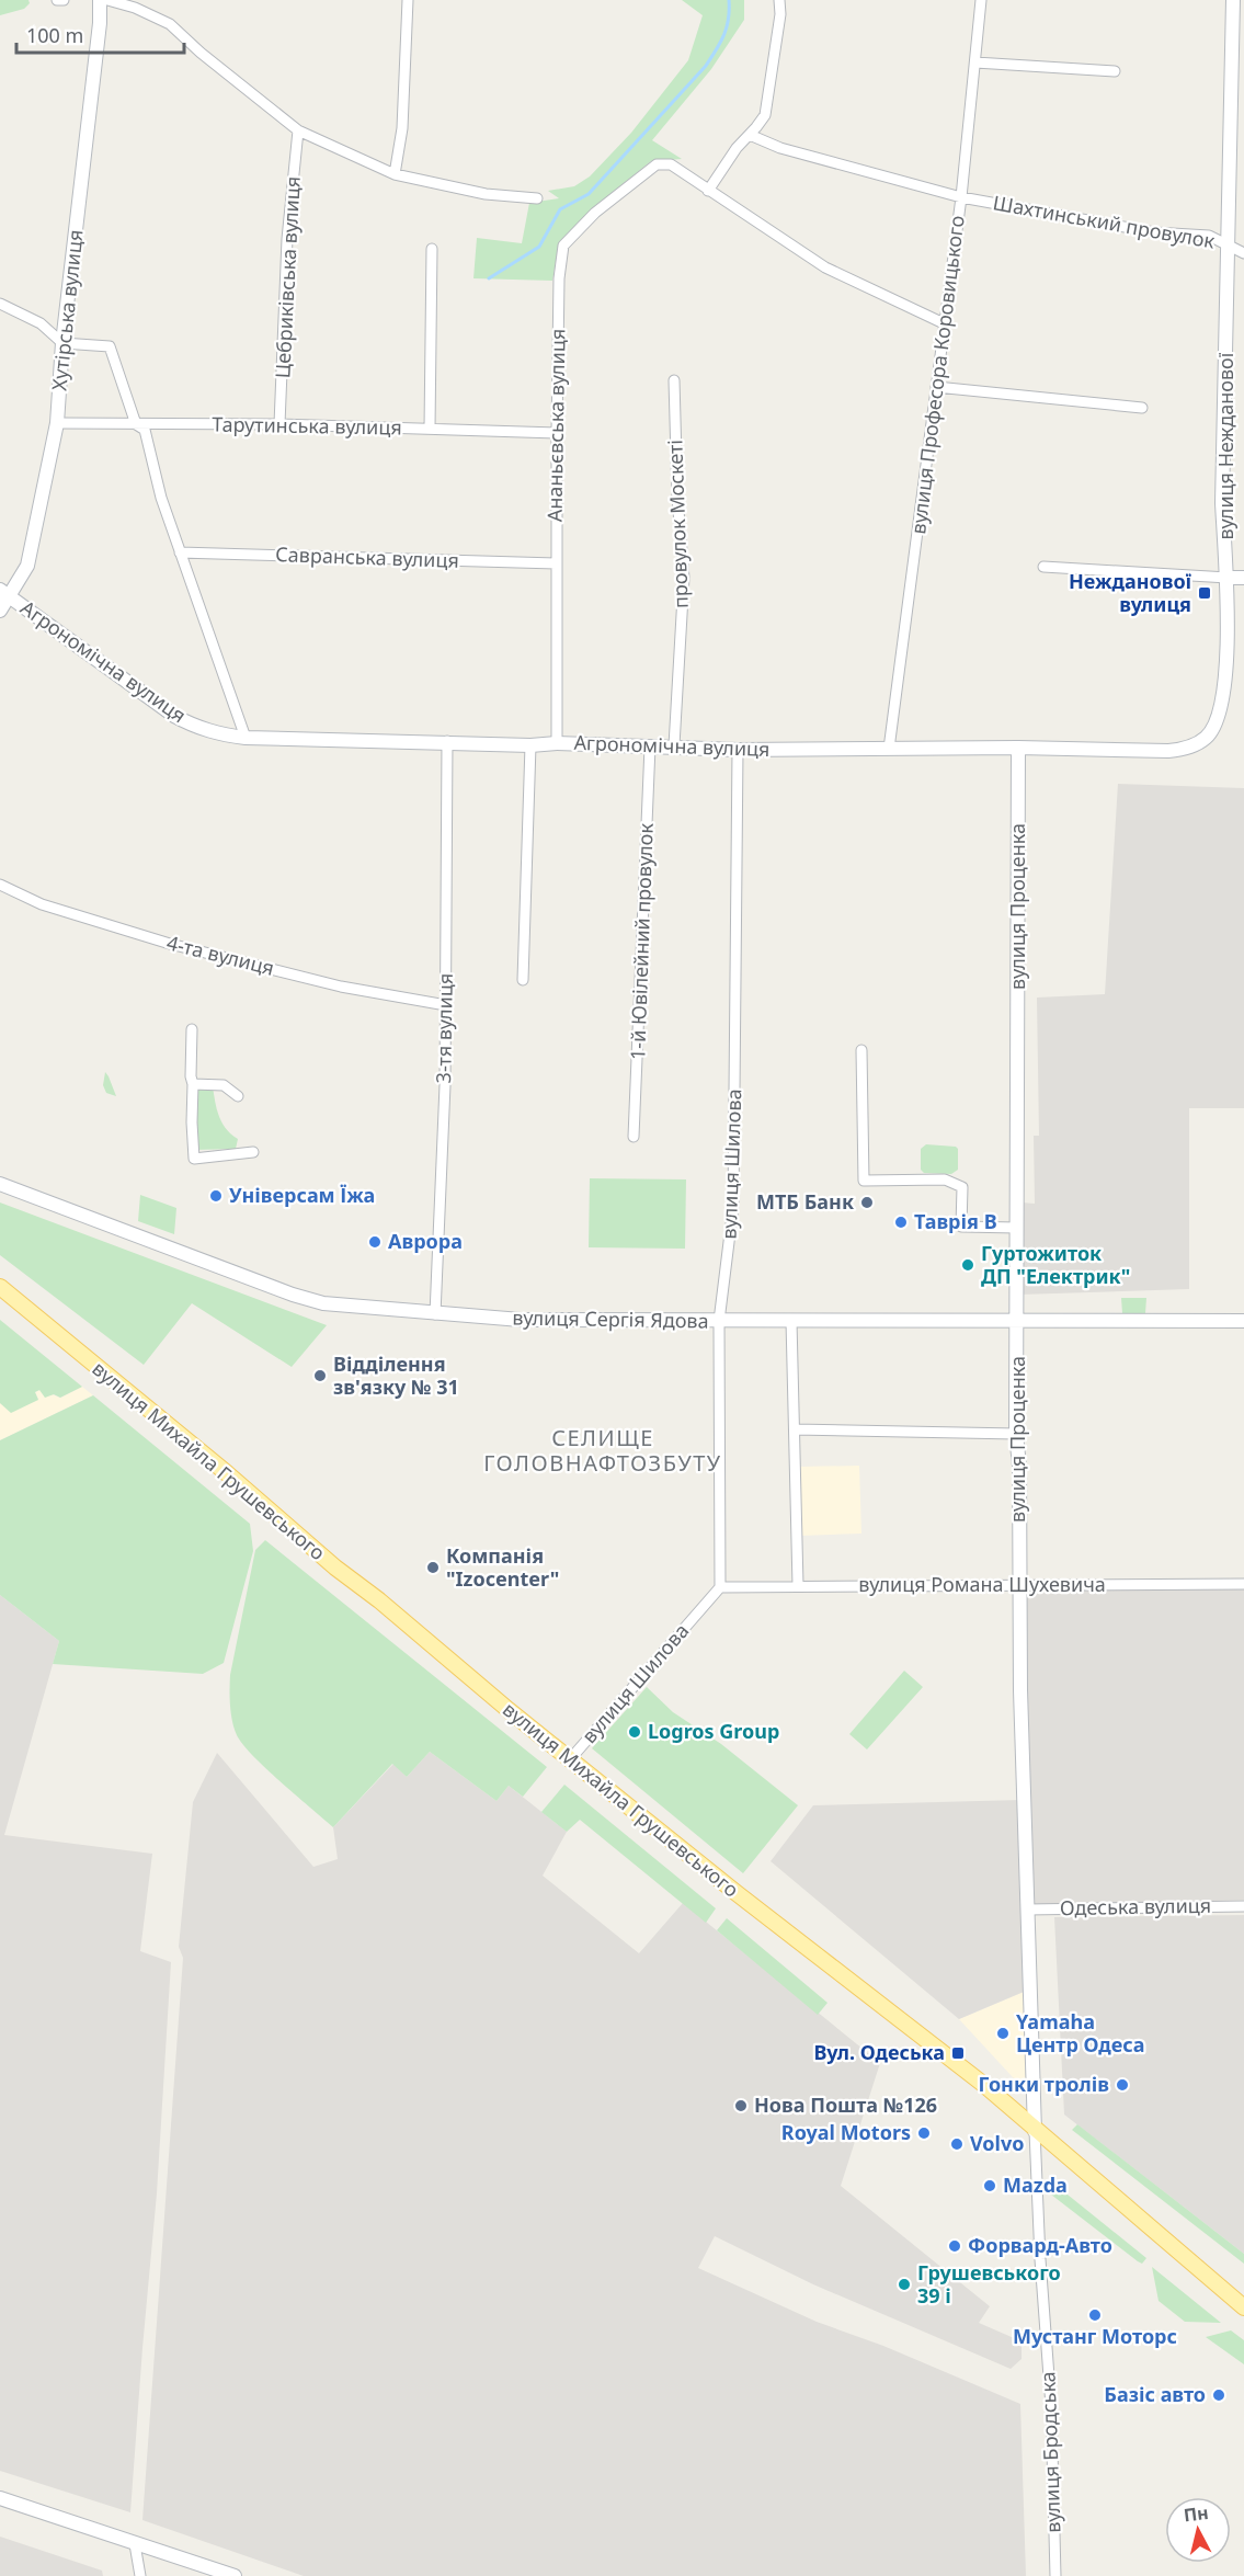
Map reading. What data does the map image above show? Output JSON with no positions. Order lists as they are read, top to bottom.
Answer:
{
  "streets": {
    "main road": ["вулиця Михайла Грушевського"],
    "street": [
      "Шахтинський провулок",
      "Цебриківська вулиця",
      "Хутірська вулиця",
      "вулиця Професора Коровицького",
      "Ананьєвська вулиця",
      "Тарутинська вулиця",
      "вулиця Нежданової",
      "провулок Москеті",
      "Савранська вулиця",
      "Агрономічна вулиця",
      "вулиця Проценка",
      "1-й Ювілейний провулок",
      "4-та вулиця",
      "3-тя вулиця",
      "вулиця Шилова",
      "вулиця Сергія Ядова",
      "вулиця Романа Шухевича",
      "Одеська вулиця",
      "вулиця Бродська"
    ]
  },
  "crossings": [
    ["Шахтинський провулок", "вулиця Професора Коровицького"],
    ["Шахтинський провулок", "вулиця Нежданової"],
    ["Цебриківська вулиця", "Тарутинська вулиця"],
    ["Хутірська вулиця", "Тарутинська вулиця"],
    ["Хутірська вулиця", "Агрономічна вулиця"],
    ["вулиця Професора Коровицького", "Агрономічна вулиця"],
    ["Ананьєвська вулиця", "Тарутинська вулиця"],
    ["Ананьєвська вулиця", "Савранська вулиця"],
    ["Ананьєвська вулиця", "Агрономічна вулиця"],
    ["вулиця Нежданової", "Агрономічна вулиця"],
    ["провулок Москеті", "Агрономічна вулиця"],
    ["Агрономічна вулиця", "вулиця Проценка"],
    ["Агрономічна вулиця", "1-й Ювілейний провулок"],
    ["Агрономічна вулиця", "3-тя вулиця"],
    ["Агрономічна вулиця", "вулиця Шилова"],
    ["вулиця Проценка", "вулиця Сергія Ядова"],
    ["вулиця Проценка", "вулиця Михайла Грушевського"],
    ["вулиця Проценка", "вулиця Романа Шухевича"],
    ["вулиця Проценка", "Одеська вулиця"],
    ["вулиця Проценка", "вулиця Бродська"],
    ["4-та вулиця", "3-тя вулиця"],
    ["3-тя вулиця", "вулиця Сергія Ядова"],
    ["вулиця Шилова", "вулиця Сергія Ядова"],
    ["вулиця Шилова", "вулиця Михайла Грушевського"],
    ["вулиця Шилова", "вулиця Романа Шухевича"],
    ["вулиця Михайла Грушевського", "вулиця Бродська"]
  ],
  "districts": ["СЕЛИЩЕ ГОЛОВНАФТОЗБУТУ"],
  "places": {
    "transit": ["Нежданової вулиця", "Вул. Одеська"],
    "other": [
      "Універсам Їжа",
      "МТБ Банк",
      "Таврія В",
      "Аврора",
      "Гуртожиток ДП \"Електрик\"",
      "Відділення зв'язку № 31",
      "Компанія \"Izocenter\"",
      "Logros Group",
      "Yamaha Центр Одеса",
      "Гонки тролів",
      "Нова Пошта №126",
      "Royal Motors",
      "Volvo",
      "Mazda",
      "Форвард-Авто",
      "Грушевського 39 і",
      "Мустанг Моторс",
      "Базіс авто"
    ]
  },
  "scale_bar": "100 m",
  "north": "top"
}
